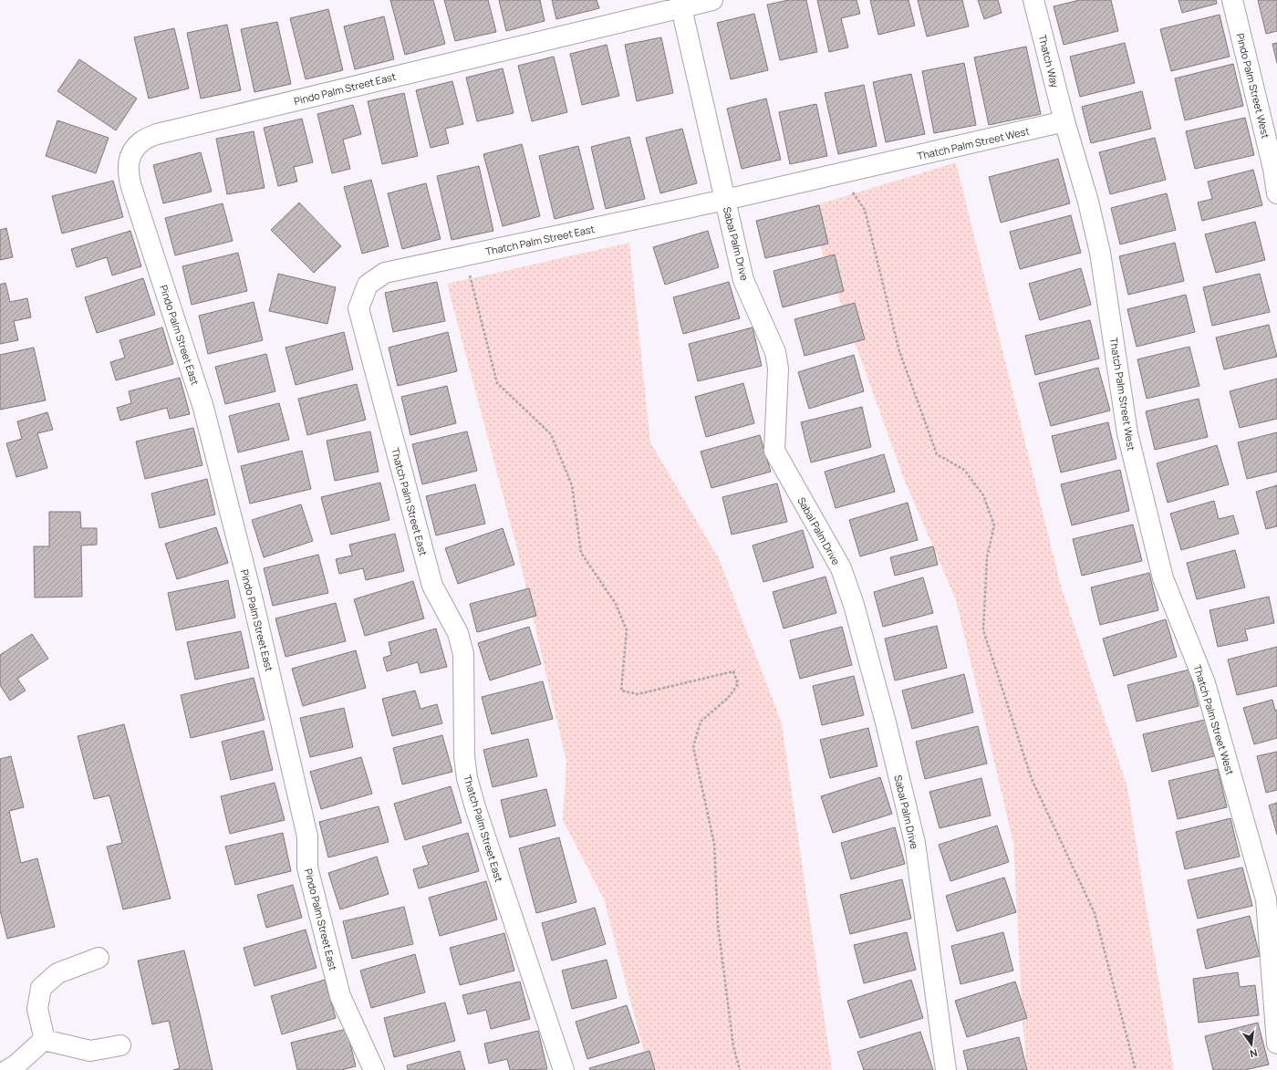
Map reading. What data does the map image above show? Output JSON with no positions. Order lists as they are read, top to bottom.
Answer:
{
  "streets": {
    "street": [
      "Thatch Way",
      "Pindo Palm Street West",
      "Pindo Palm Street East",
      "Thatch Palm Street West",
      "Thatch Palm Street East",
      "Sabal Palm Drive"
    ]
  },
  "crossings": [
    ["Thatch Way", "Thatch Palm Street West"],
    ["Pindo Palm Street East", "Sabal Palm Drive"],
    ["Thatch Palm Street West", "Thatch Palm Street East"],
    ["Thatch Palm Street West", "Sabal Palm Drive"],
    ["Thatch Palm Street East", "Sabal Palm Drive"]
  ],
  "north": "bottom"
}
